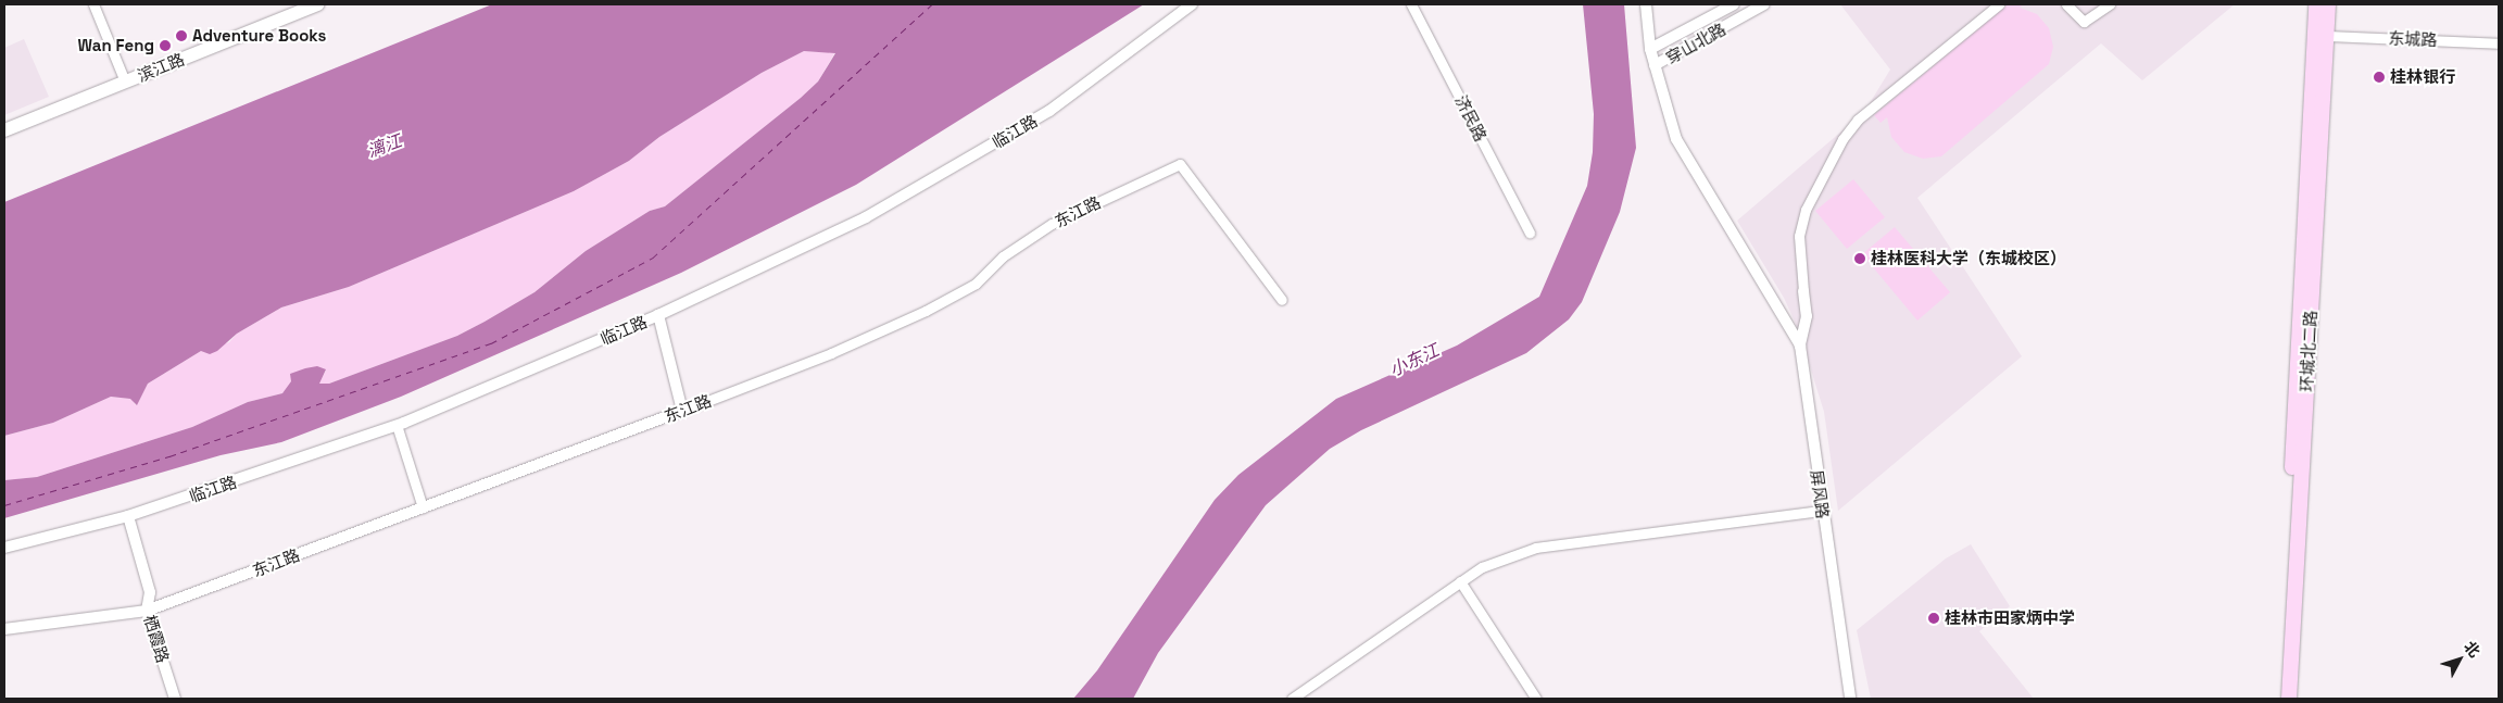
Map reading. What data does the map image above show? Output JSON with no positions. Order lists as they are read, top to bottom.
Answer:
{
  "streets": {
    "main road": ["滨江路", "环城北二路"],
    "street": [
      "东城路",
      "穿山北路",
      "济民路",
      "临江路",
      "东江路",
      "屏风路",
      "栖霞路"
    ]
  },
  "crossings": [
    ["东城路", "环城北二路"],
    ["临江路", "栖霞路"],
    ["东江路", "栖霞路"]
  ],
  "water": ["漓江", "小东江"],
  "places": [
    "Adventure Books",
    "Wan Feng",
    "桂林银行",
    "桂林医科大学（东城校区）",
    "桂林市田家炳中学"
  ],
  "north": "top right"
}
